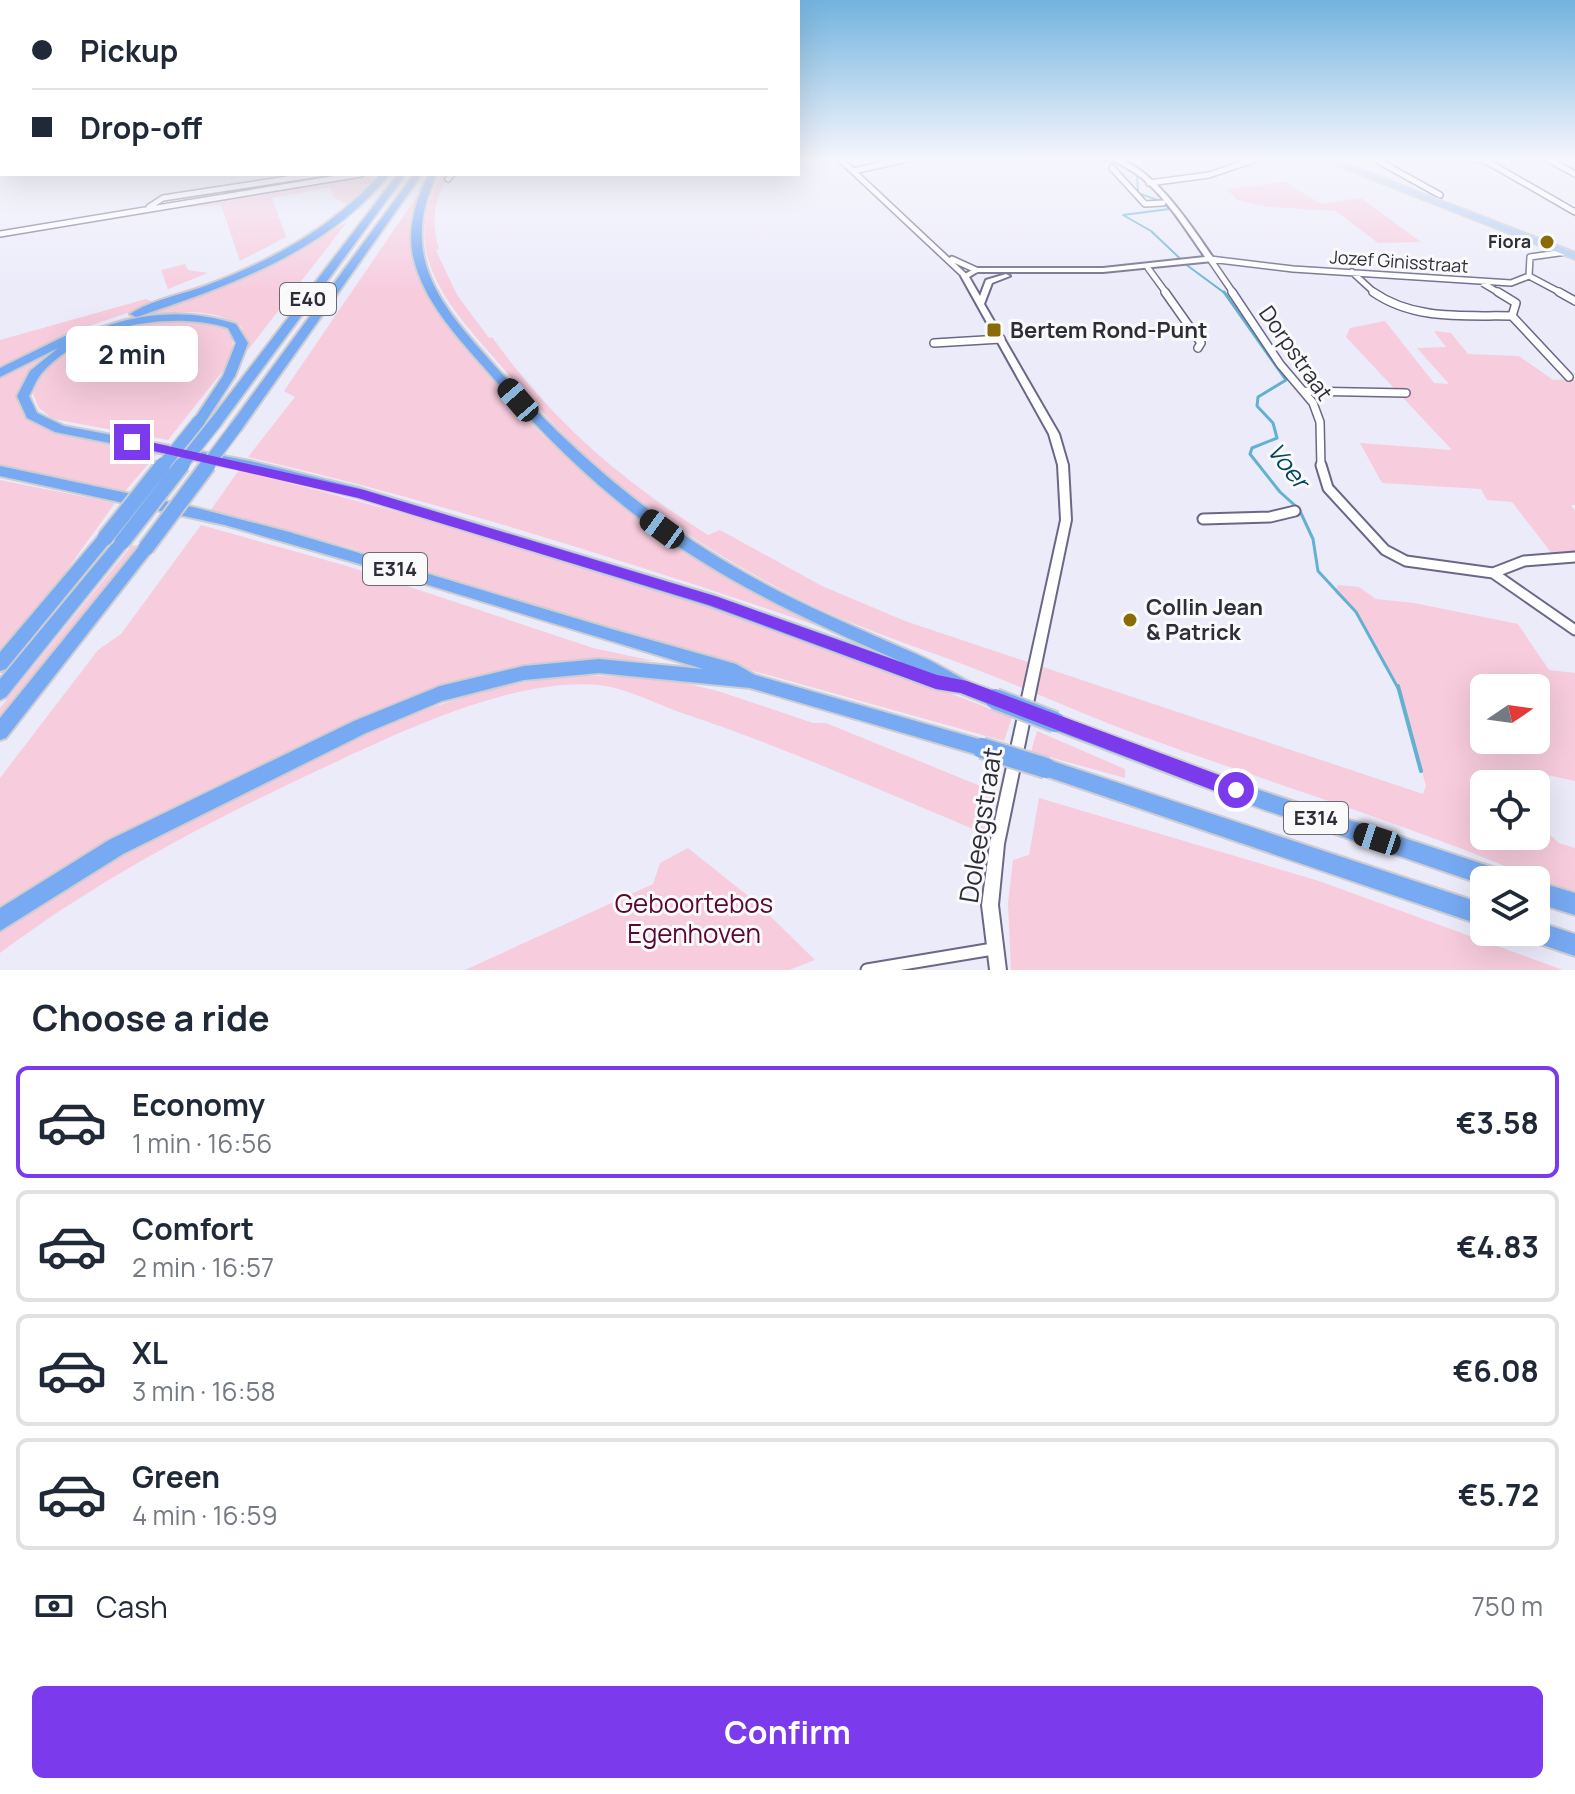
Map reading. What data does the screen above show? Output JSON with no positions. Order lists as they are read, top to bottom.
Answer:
{
  "streets": {
    "highway": ["E40", "E314"],
    "street": ["Jozef Ginisstraat", "Dorpstraat", "Doleegstraat"]
  },
  "crossings": [
    ["Jozef Ginisstraat", "Dorpstraat"]
  ],
  "water": ["Voer"],
  "parks": ["Geboortebos Egenhoven"],
  "places": {
    "other": ["Fiora", "Collin Jean & Patrick"],
    "transit": ["Bertem Rond-Punt"]
  },
  "north": "right",
  "page": {
    "banner": ["Pickup", "Drop-off"],
    "bubble": "2 min",
    "heading": "Choose a ride",
    "list": [
      {
        "name": "Economy",
        "note": "1 min · 16:56",
        "value": "€3.58"
      },
      {
        "name": "Comfort",
        "note": "2 min · 16:57",
        "value": "€4.83"
      },
      {
        "name": "XL",
        "note": "3 min · 16:58",
        "value": "€6.08"
      },
      {
        "name": "Green",
        "note": "4 min · 16:59",
        "value": "€5.72"
      }
    ],
    "pay": ["Cash", "750 m"],
    "buttons": "Confirm"
  }
}
